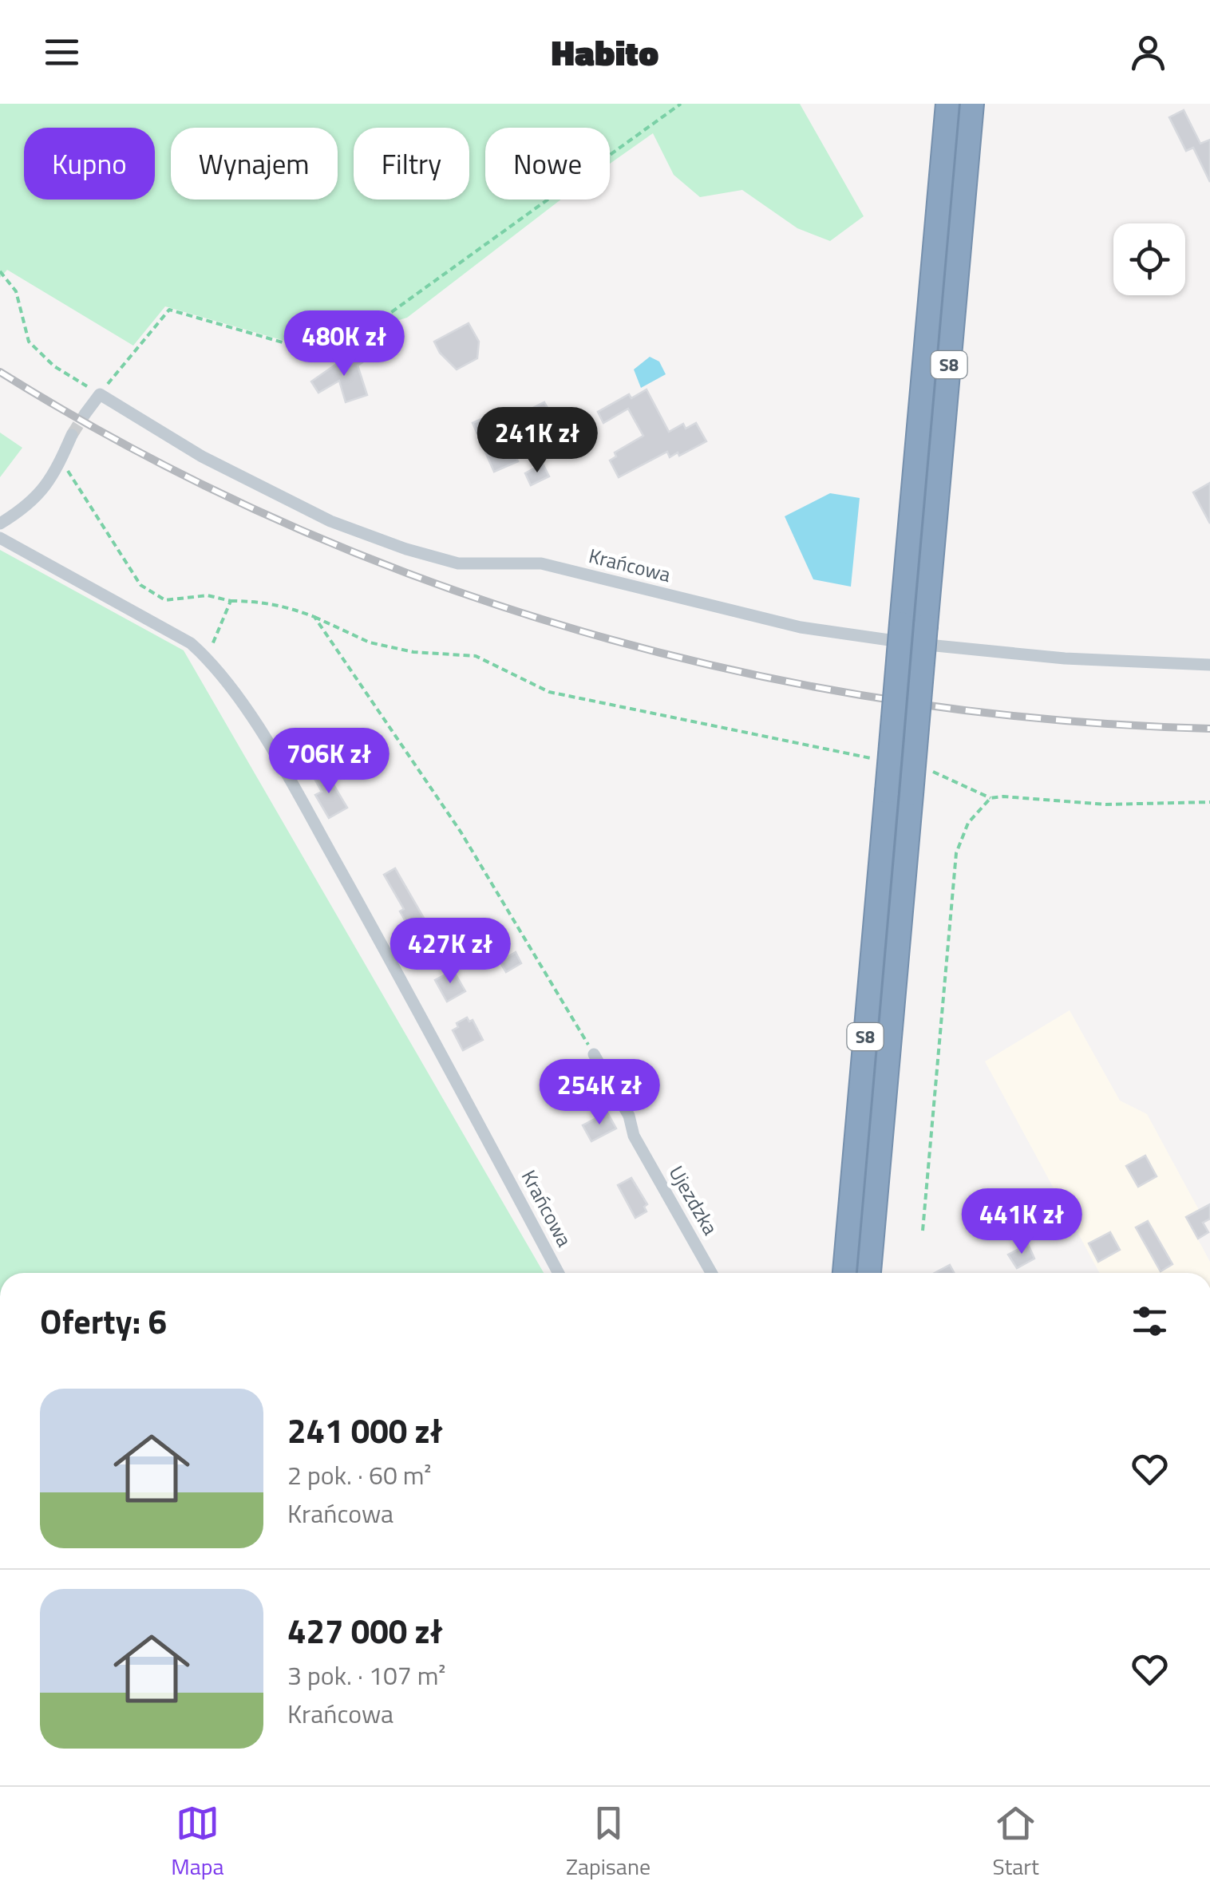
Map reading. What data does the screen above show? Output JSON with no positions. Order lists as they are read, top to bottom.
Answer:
{
  "streets": {
    "highway": ["S8"],
    "street": ["Krańcowa", "Ujezdzka"]
  },
  "page": {
    "header": "Habito",
    "chip": [
      "Kupno",
      "Wynajem",
      "Filtry",
      "Nowe"
    ],
    "price": [
      "480K zł",
      "241K zł",
      "706K zł",
      "427K zł",
      "254K zł",
      "441K zł"
    ],
    "heading": "Oferty: 6",
    "list": [
      {
        "name": "241 000 zł",
        "note": "2 pok. · 60 m² · Krańcowa"
      },
      {
        "name": "427 000 zł",
        "note": "3 pok. · 107 m² · Krańcowa"
      }
    ],
    "tabs": ["Mapa", "Zapisane", "Start"]
  }
}
